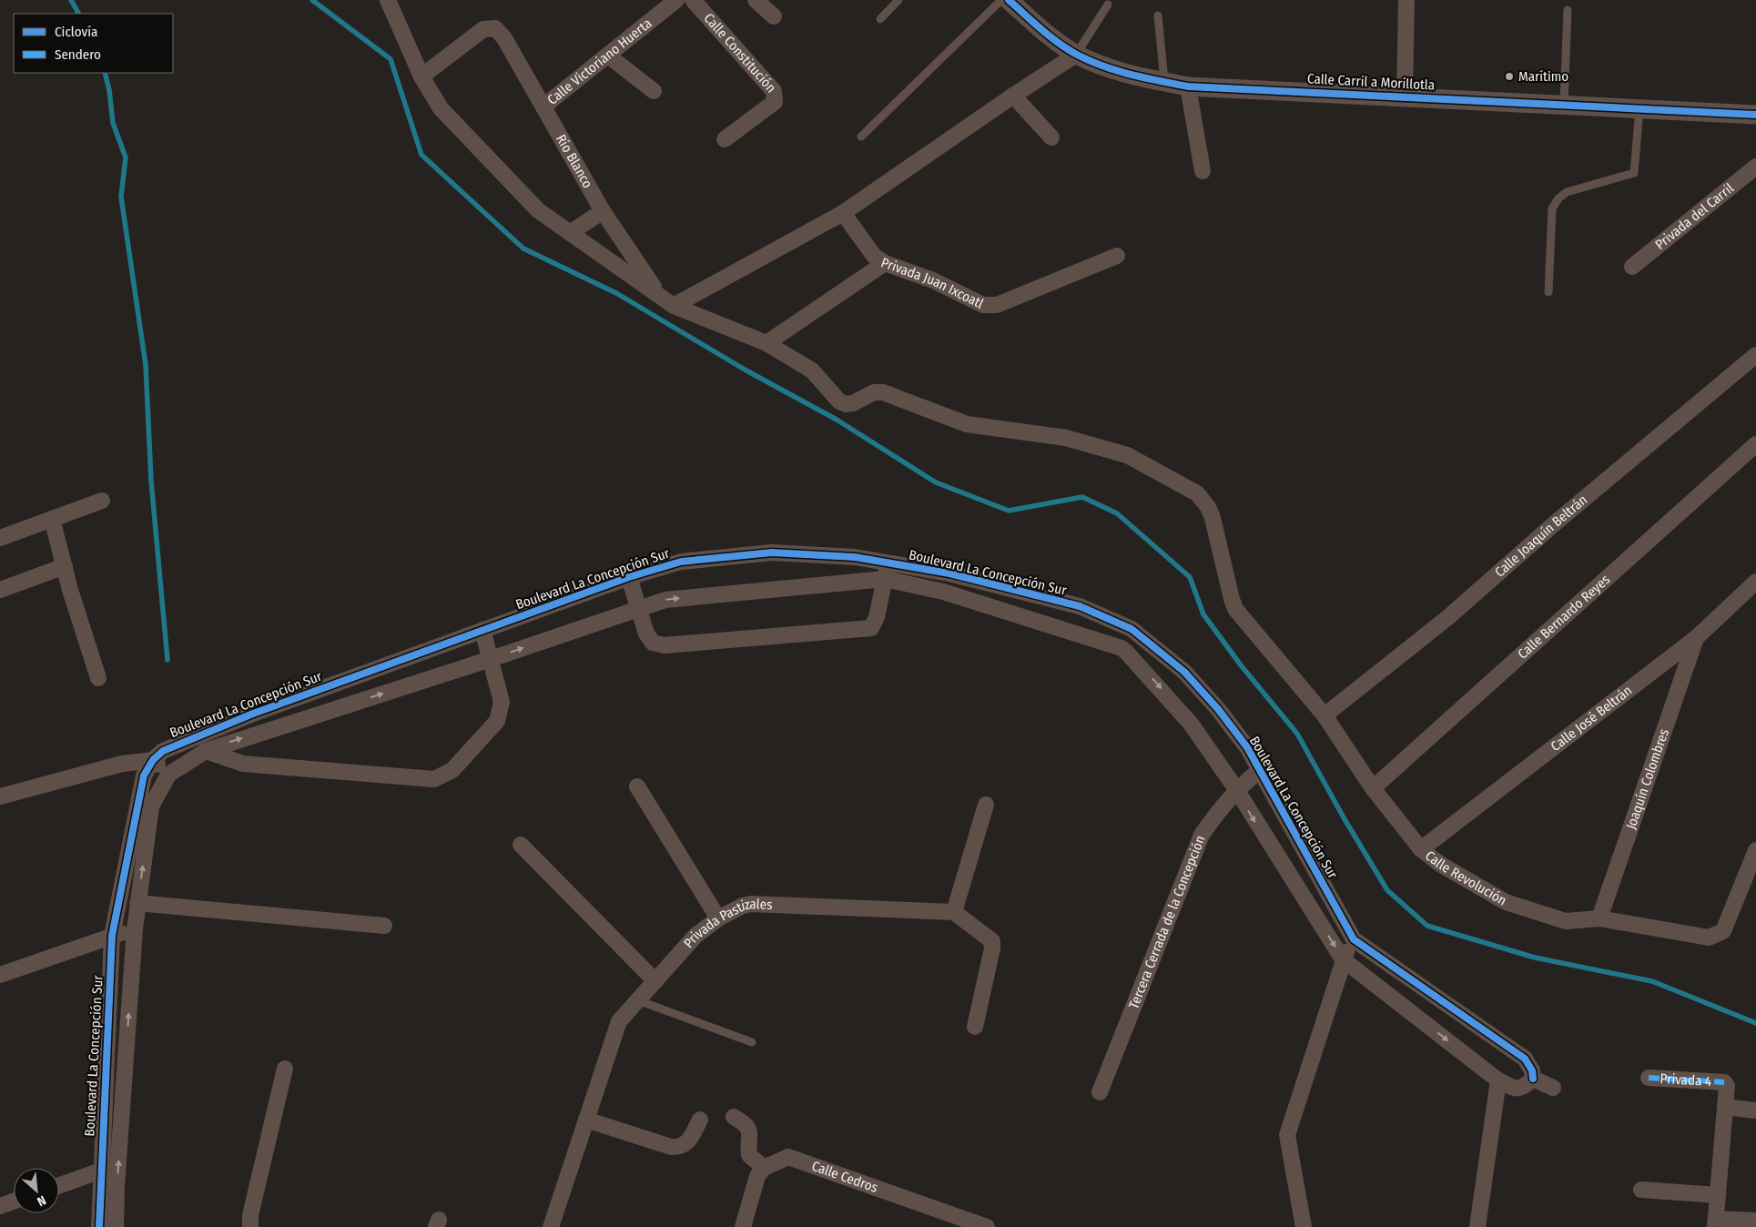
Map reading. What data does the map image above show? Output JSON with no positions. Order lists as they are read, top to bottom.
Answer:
{
  "streets": {
    "street": [
      "Calle Constitución",
      "Calle Victoriano Huerta",
      "Calle Carril a Morillotla",
      "Río Blanco",
      "Privada del Carril",
      "Privada Juan Ixcoatl",
      "Calle Joaquín Beltrán",
      "Boulevard La Concepción Sur",
      "Calle Bernardo Reyes",
      "Calle José Beltrán",
      "Joaquín Colombres",
      "Calle Revolución",
      "Tercera Cerrada de la Concepción",
      "Privada Pastizales",
      "Privada 4",
      "Calle Cedros"
    ]
  },
  "crossings": [
    ["Calle Victoriano Huerta", "Río Blanco"],
    ["Calle Joaquín Beltrán", "Calle Revolución"],
    ["Boulevard La Concepción Sur", "Tercera Cerrada de la Concepción"],
    ["Calle Bernardo Reyes", "Calle Revolución"],
    ["Calle José Beltrán", "Joaquín Colombres"],
    ["Calle José Beltrán", "Calle Revolución"],
    ["Joaquín Colombres", "Calle Revolución"]
  ],
  "places": ["Marítimo"],
  "legend": ["Ciclovía", "Sendero"],
  "north": "bottom right"
}
